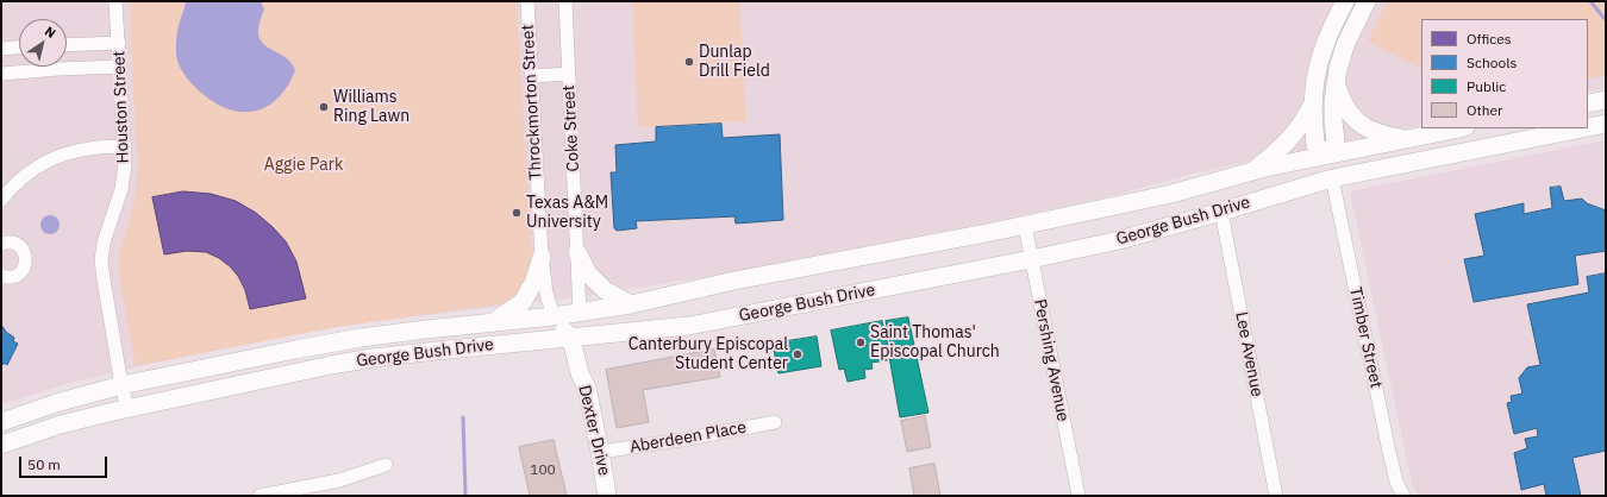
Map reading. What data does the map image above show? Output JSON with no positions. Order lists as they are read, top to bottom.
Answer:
{
  "streets": {
    "main road": ["George Bush Drive", "Dexter Drive"],
    "street": [
      "Throckmorton Street",
      "Houston Street",
      "Coke Street",
      "Timber Street",
      "Lee Avenue",
      "Pershing Avenue",
      "Aberdeen Place"
    ]
  },
  "crossings": [
    ["Throckmorton Street", "George Bush Drive"],
    ["Houston Street", "George Bush Drive"],
    ["Coke Street", "George Bush Drive"],
    ["George Bush Drive", "Timber Street"],
    ["George Bush Drive", "Lee Avenue"],
    ["George Bush Drive", "Pershing Avenue"],
    ["George Bush Drive", "Dexter Drive"],
    ["Dexter Drive", "Aberdeen Place"]
  ],
  "parks": ["Aggie Park"],
  "places": [
    "Dunlap Drill Field",
    "Williams Ring Lawn",
    "Texas A&M University",
    "Saint Thomas' Episcopal Church",
    "Canterbury Episcopal Student Center"
  ],
  "house_numbers": ["100"],
  "legend": [
    "Offices",
    "Schools",
    "Public",
    "Other"
  ],
  "scale_bar": "50 m",
  "north": "top right"
}
